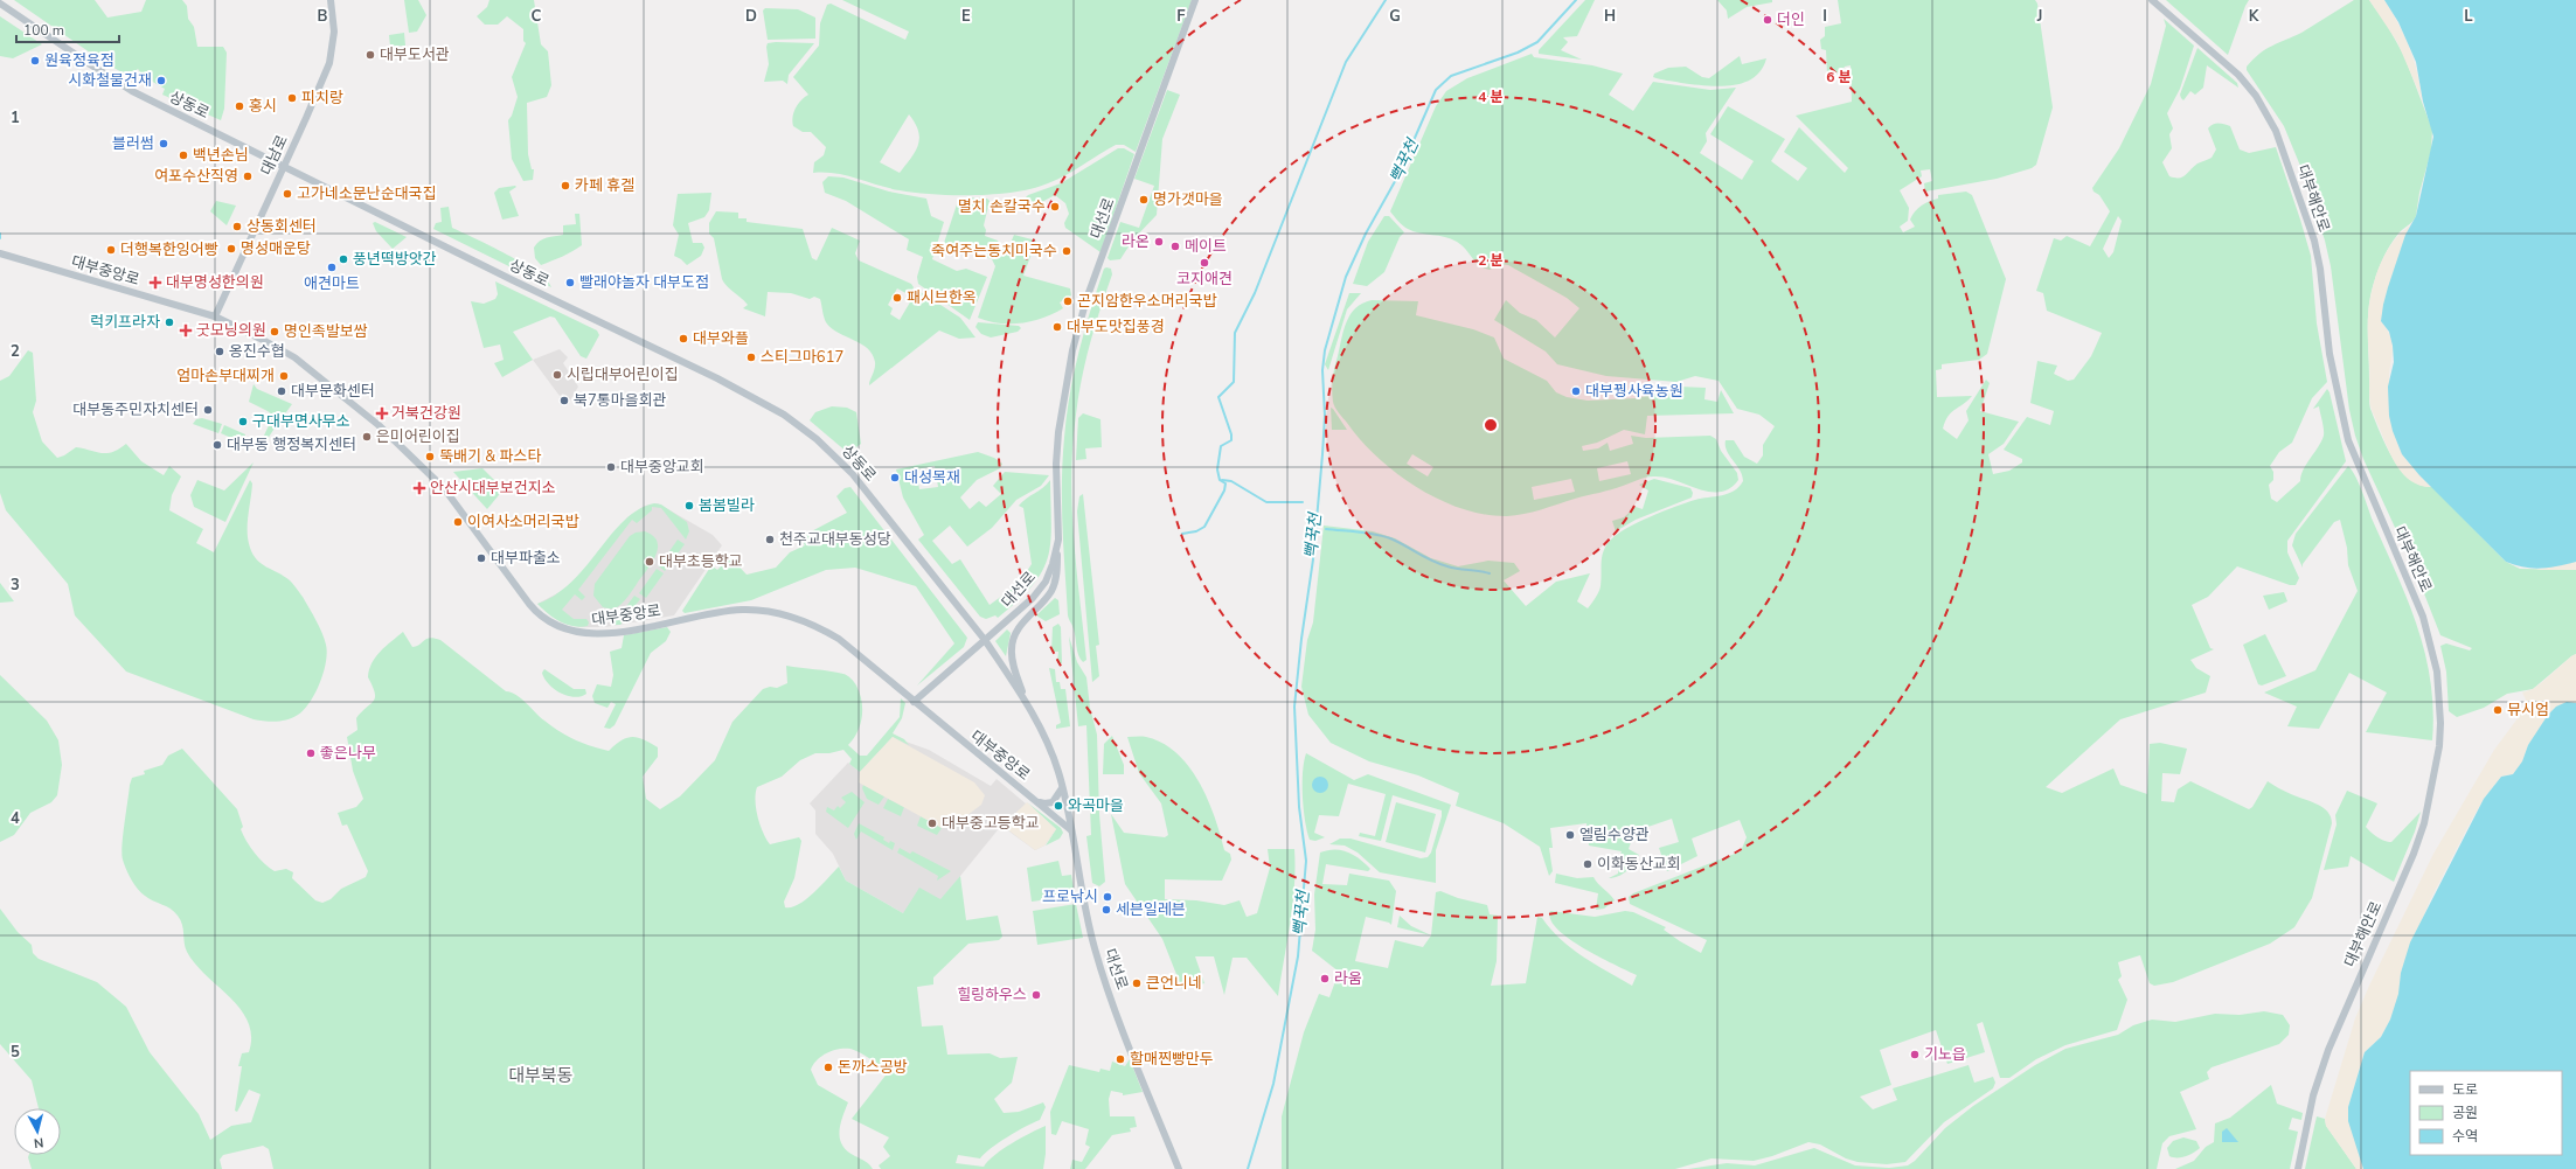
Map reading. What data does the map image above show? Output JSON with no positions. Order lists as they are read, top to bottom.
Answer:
{
  "streets": {
    "street": [
      "상동로",
      "대남로",
      "대부해안로",
      "대선로",
      "대부중앙로"
    ]
  },
  "crossings": [
    ["상동로", "대남로"],
    ["상동로", "대선로"],
    ["대남로", "대부중앙로"],
    ["대선로", "대부중앙로"]
  ],
  "districts": ["대부북동"],
  "water": ["뻑꾹천"],
  "places": {
    "other": [
      "더인",
      "대부도서관",
      "원육정육점",
      "시화철물건재",
      "피치랑",
      "홍시",
      "블러썸",
      "백년손님",
      "여포수산직영",
      "카페 휴겔",
      "고가네소문난순대국집",
      "명가갯마을",
      "멸치 손칼국수",
      "상동회센터",
      "라온",
      "메이트",
      "명성매운탕",
      "더행복한잉어빵",
      "죽여주는동치미국수",
      "풍년떡방앗간",
      "코지애견",
      "애견마트",
      "빨래야놀자 대부도점",
      "패시브한옥",
      "곤지암한우소머리국밥",
      "럭키프라자",
      "대부도맛집풍경",
      "명인족발보쌈",
      "대부와플",
      "옹진수협",
      "스티그마617",
      "시립대부어린이집",
      "엄마손부대찌개",
      "대부문화센터",
      "대부꿩사육농원",
      "북7통마을회관",
      "대부동주민자치센터",
      "구대부면사무소",
      "은미어린이집",
      "대부동 행정복지센터",
      "뚝배기 & 파스타",
      "대부중앙교회",
      "대성목재",
      "봄봄빌라",
      "이여사소머리국밥",
      "천주교대부동성당",
      "대부파출소",
      "대부초등학교",
      "뮤시엄",
      "좋은나무",
      "와곡마을",
      "대부중고등학교",
      "엘림수양관",
      "이화동산교회",
      "프로낚시",
      "세븐일레븐",
      "라움",
      "큰언니네",
      "힐링하우스",
      "기노읍",
      "할매찐빵만두",
      "돈까스공방"
    ],
    "health": [
      "대부명성한의원",
      "굿모닝의원",
      "거북건강원",
      "안산시대부보건지소"
    ]
  },
  "legend": ["도로", "공원", "수역"],
  "scale_bar": "100 m",
  "north": "bottom",
  "grid": {
    "columns": [
      "B",
      "C",
      "D",
      "E",
      "F",
      "G",
      "H",
      "I",
      "J",
      "K",
      "L"
    ],
    "rows": [
      "1",
      "2",
      "3",
      "4",
      "5"
    ]
  },
  "rings": ["6 분", "4 분", "2 분"]
}
